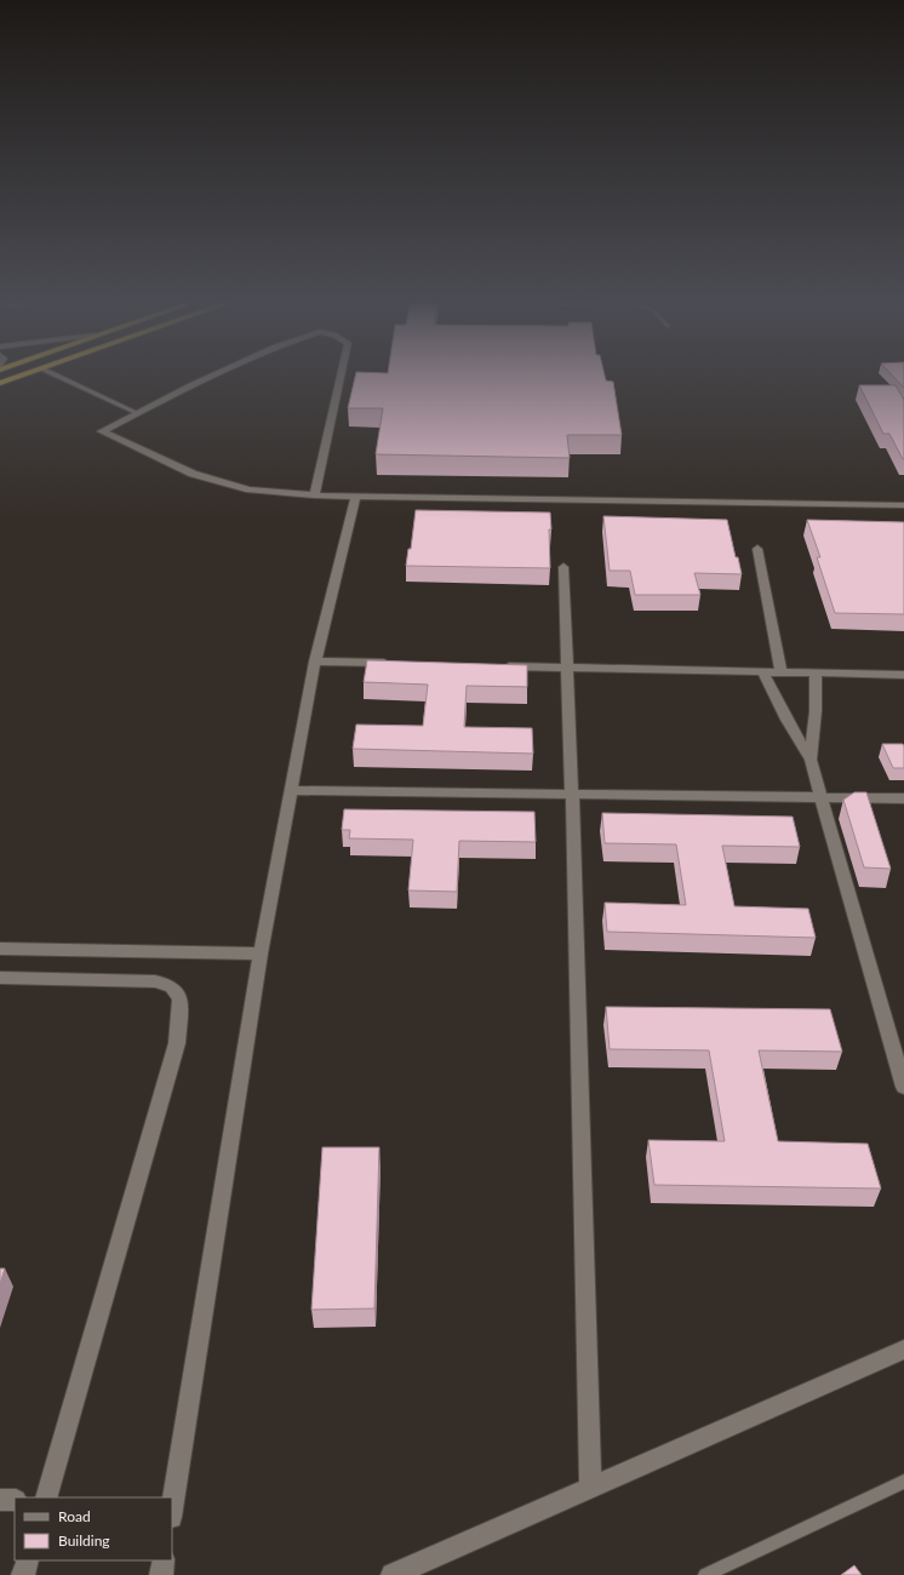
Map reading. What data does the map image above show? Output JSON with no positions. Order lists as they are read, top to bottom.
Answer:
{
  "legend": ["Road", "Building"]
}
